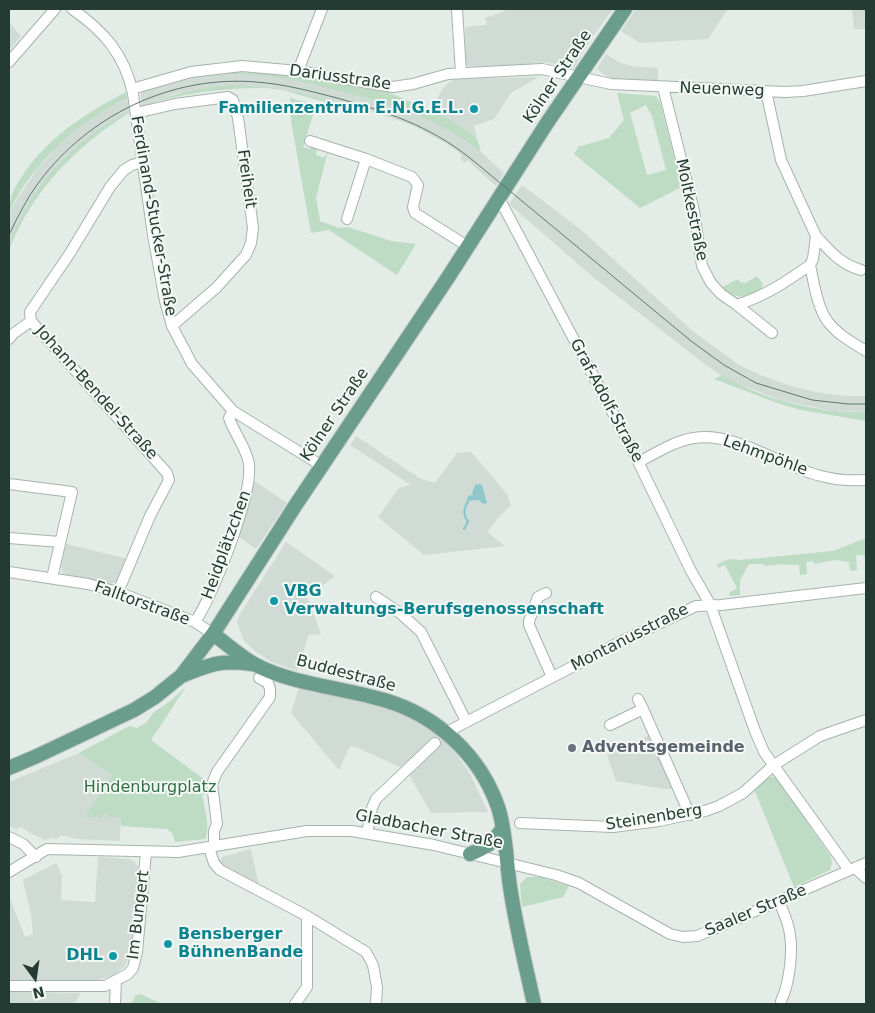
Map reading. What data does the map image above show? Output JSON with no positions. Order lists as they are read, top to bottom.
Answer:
{
  "streets": {
    "main road": ["Kölner Straße", "Buddestraße", "Gladbacher Straße"],
    "street": [
      "Dariusstraße",
      "Neuenweg",
      "Freiheit",
      "Moltkestraße",
      "Ferdinand-Stucker-Straße",
      "Johann-Bendel-Straße",
      "Graf-Adolf-Straße",
      "Lehmpöhle",
      "Heidplätzchen",
      "Falltorstraße",
      "Montanusstraße",
      "Steinenberg",
      "Saaler Straße",
      "Im Bungert"
    ]
  },
  "crossings": [
    ["Kölner Straße", "Dariusstraße"],
    ["Kölner Straße", "Neuenweg"],
    ["Kölner Straße", "Ferdinand-Stucker-Straße"],
    ["Kölner Straße", "Graf-Adolf-Straße"],
    ["Kölner Straße", "Falltorstraße"],
    ["Kölner Straße", "Buddestraße"],
    ["Dariusstraße", "Neuenweg"],
    ["Dariusstraße", "Ferdinand-Stucker-Straße"],
    ["Neuenweg", "Moltkestraße"],
    ["Freiheit", "Ferdinand-Stucker-Straße"],
    ["Ferdinand-Stucker-Straße", "Johann-Bendel-Straße"],
    ["Ferdinand-Stucker-Straße", "Heidplätzchen"],
    ["Johann-Bendel-Straße", "Falltorstraße"],
    ["Graf-Adolf-Straße", "Lehmpöhle"],
    ["Graf-Adolf-Straße", "Montanusstraße"],
    ["Graf-Adolf-Straße", "Steinenberg"],
    ["Graf-Adolf-Straße", "Saaler Straße"],
    ["Heidplätzchen", "Falltorstraße"],
    ["Falltorstraße", "Buddestraße"],
    ["Montanusstraße", "Buddestraße"],
    ["Buddestraße", "Gladbacher Straße"],
    ["Buddestraße", "Saaler Straße"],
    ["Gladbacher Straße", "Saaler Straße"],
    ["Gladbacher Straße", "Im Bungert"]
  ],
  "parks": ["Hindenburgplatz"],
  "places": [
    "Familienzentrum E.N.G.E.L.",
    "VBG Verwaltungs-Berufsgenossenschaft",
    "Adventsgemeinde",
    "Bensberger BühnenBande",
    "DHL"
  ],
  "north": "bottom"
}
